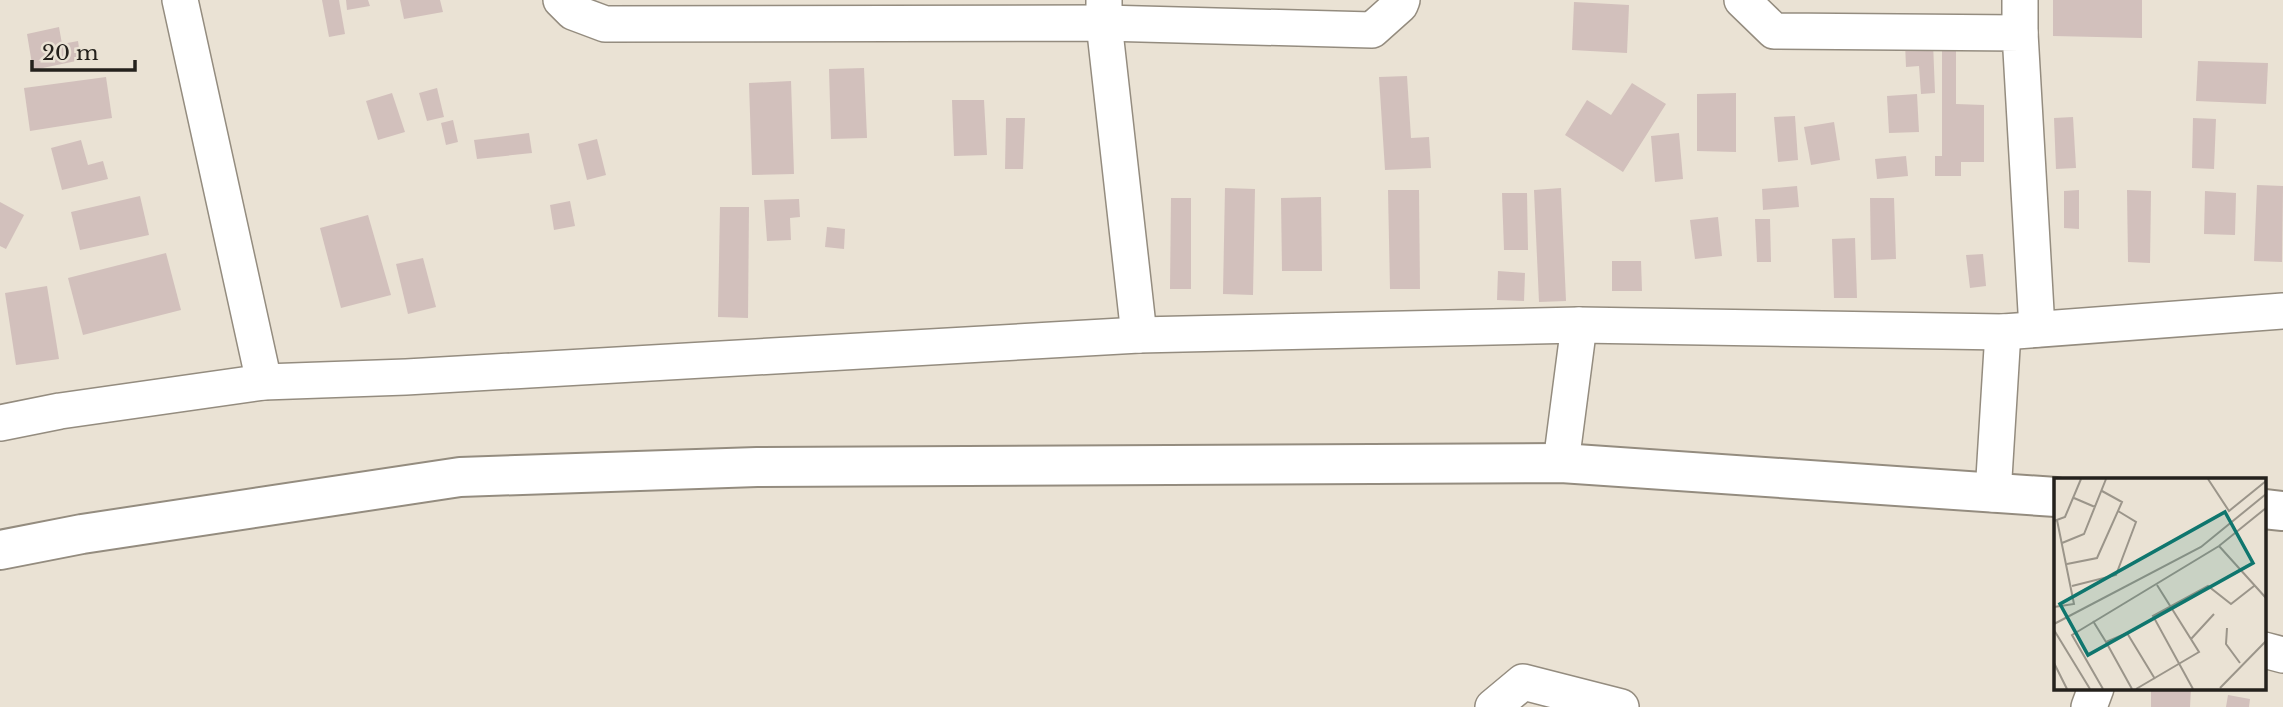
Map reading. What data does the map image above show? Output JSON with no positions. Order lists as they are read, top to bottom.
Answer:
{
  "scale_bar": "20 m"
}
